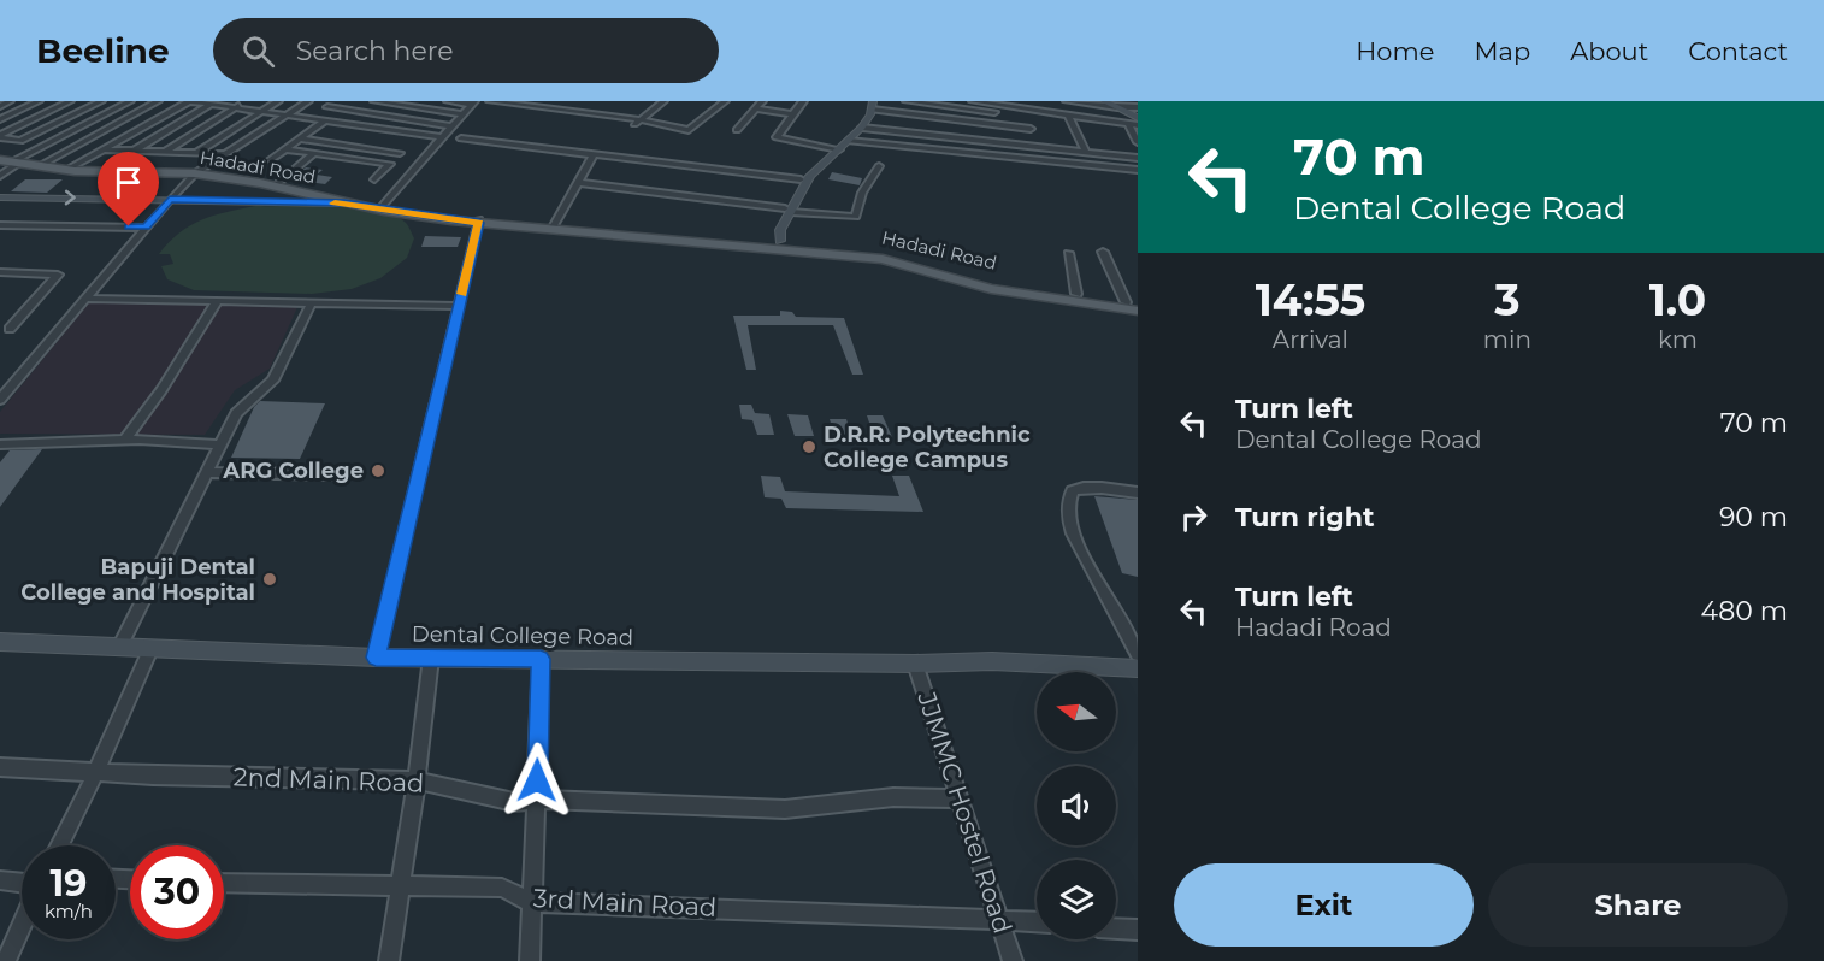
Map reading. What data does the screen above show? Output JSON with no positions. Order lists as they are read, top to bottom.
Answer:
{
  "streets": {
    "main road": ["Hadadi Road"],
    "street": [
      "Dental College Road",
      "2nd Main Road",
      "JJMMC Hostel Road",
      "3rd Main Road"
    ]
  },
  "crossings": [
    ["Dental College Road", "JJMMC Hostel Road"],
    ["2nd Main Road", "JJMMC Hostel Road"],
    ["JJMMC Hostel Road", "3rd Main Road"]
  ],
  "places": ["D.R.R. Polytechnic College Campus", "ARG College", "Bapuji Dental College and Hospital"],
  "north": "left",
  "page": {
    "header": "Beeline",
    "search": "Search here",
    "nav": [
      "Home",
      "Map",
      "About",
      "Contact"
    ],
    "turn": ["70 m", "Dental College Road"],
    "eta": [
      "14:55",
      "Arrival",
      "3",
      "min",
      "1.0",
      "km"
    ],
    "list": [
      {
        "name": "Turn left",
        "note": "Dental College Road",
        "value": "70 m"
      },
      {
        "name": "Turn right",
        "value": "90 m"
      },
      {
        "name": "Turn left",
        "note": "Hadadi Road",
        "value": "480 m"
      }
    ],
    "speed": "19 km/h",
    "limit": "30",
    "buttons": ["Exit", "Share"]
  }
}
